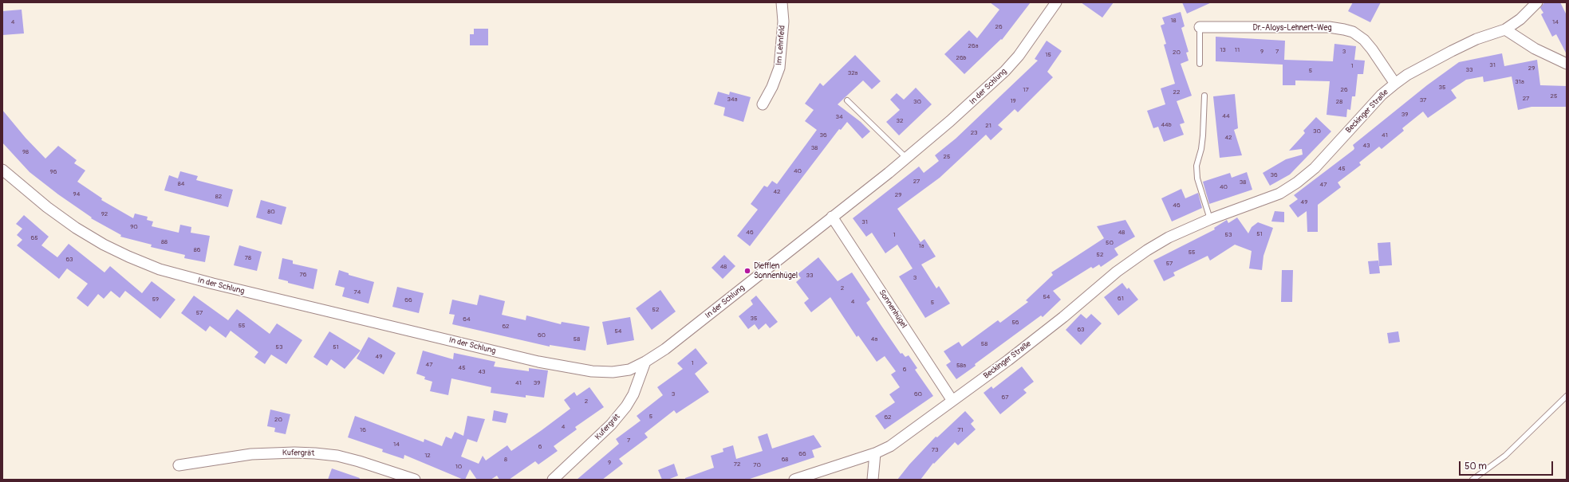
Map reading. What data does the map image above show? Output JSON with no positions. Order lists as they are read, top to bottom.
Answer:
{
  "streets": {
    "street": [
      "Dr.-Aloys-Lehnert-Weg",
      "Im Lehnfeld",
      "In der Schlung",
      "Beckinger Straße",
      "Sonnenhügel",
      "Kufergrät"
    ]
  },
  "crossings": [
    ["Dr.-Aloys-Lehnert-Weg", "Beckinger Straße"],
    ["In der Schlung", "Sonnenhügel"],
    ["In der Schlung", "Kufergrät"],
    ["Beckinger Straße", "Sonnenhügel"]
  ],
  "places": ["Diefflen Sonnenhügel"],
  "house_numbers": [
    "18",
    "4",
    "14",
    "26",
    "26a",
    "13",
    "11",
    "9",
    "7",
    "3",
    "20",
    "15",
    "26b",
    "31",
    "1",
    "29",
    "33",
    "5",
    "32a",
    "31a",
    "35",
    "17",
    "26",
    "22",
    "25",
    "27",
    "34a",
    "37",
    "19",
    "30",
    "28",
    "39",
    "44",
    "34",
    "32",
    "44b",
    "21",
    "30",
    "23",
    "36",
    "41",
    "42",
    "43",
    "38",
    "98",
    "25",
    "45",
    "40",
    "96",
    "36",
    "27",
    "38",
    "84",
    "47",
    "40",
    "42",
    "94",
    "29",
    "82",
    "49",
    "46",
    "80",
    "92",
    "31",
    "90",
    "46",
    "48",
    "51",
    "1",
    "53",
    "65",
    "88",
    "50",
    "1a",
    "86",
    "55",
    "52",
    "78",
    "63",
    "57",
    "48",
    "76",
    "33",
    "3",
    "2",
    "74",
    "54",
    "61",
    "59",
    "66",
    "4",
    "5",
    "52",
    "57",
    "35",
    "64",
    "56",
    "55",
    "62",
    "63",
    "54",
    "60",
    "58",
    "4a",
    "58",
    "53",
    "51",
    "49",
    "1",
    "47",
    "58a",
    "45",
    "6",
    "43",
    "41",
    "39",
    "3",
    "60",
    "67",
    "2",
    "5",
    "62",
    "20",
    "4",
    "16",
    "71",
    "7",
    "14",
    "6",
    "73",
    "66",
    "12",
    "8",
    "68",
    "9",
    "72",
    "70",
    "10"
  ],
  "scale_bar": "50 m"
}
